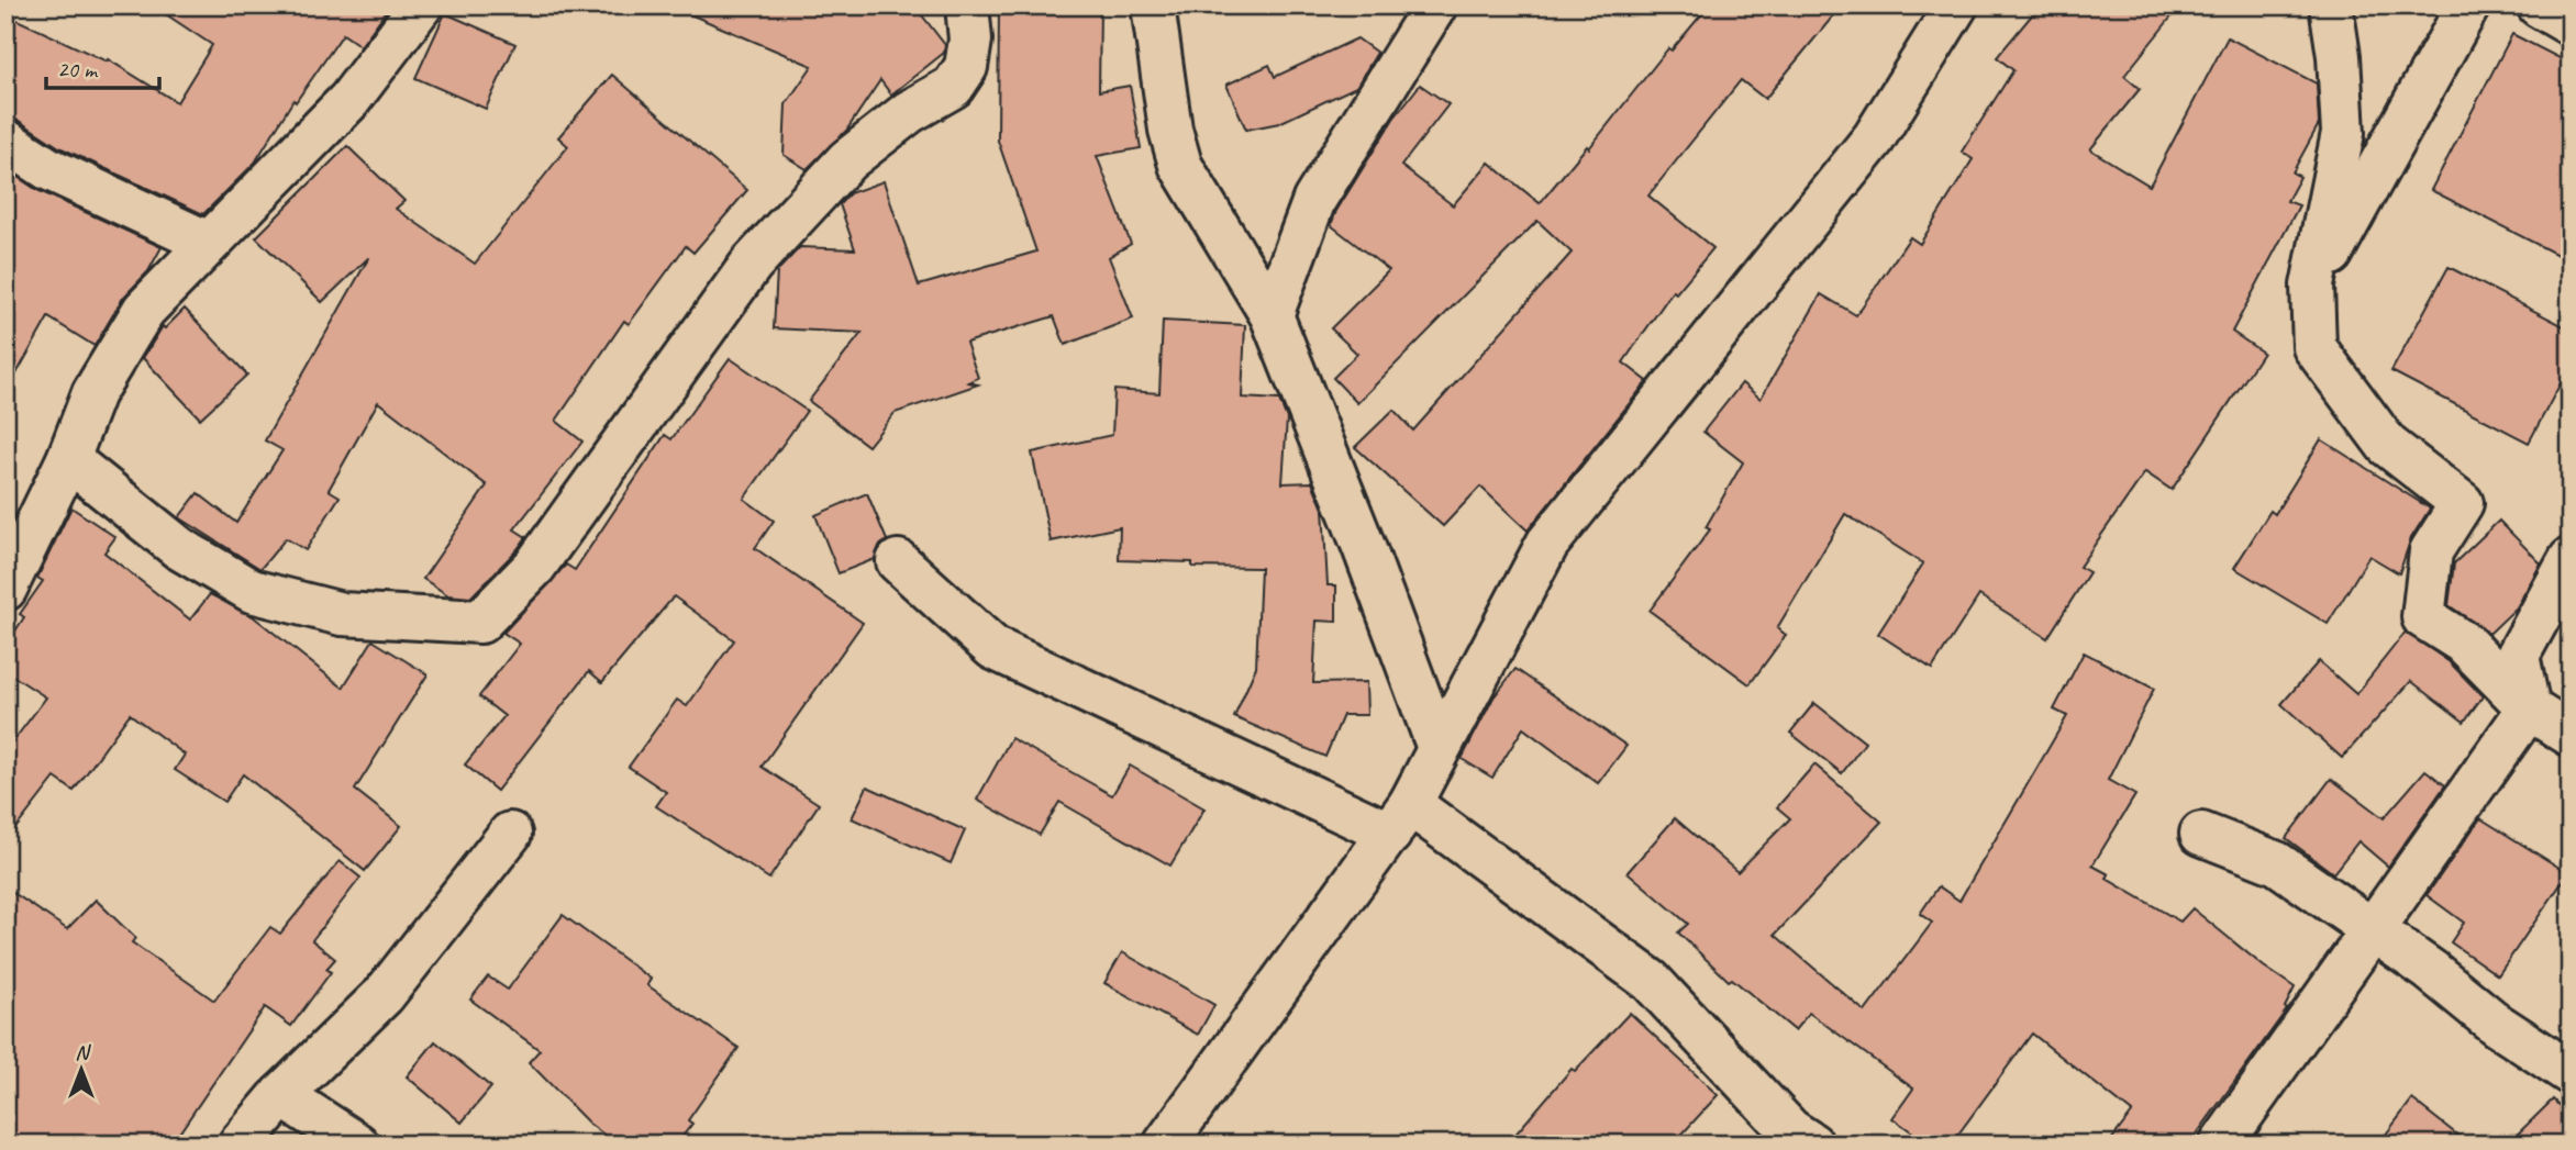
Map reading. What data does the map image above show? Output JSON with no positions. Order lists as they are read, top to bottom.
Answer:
{
  "scale_bar": "20 m",
  "north": "top"
}
